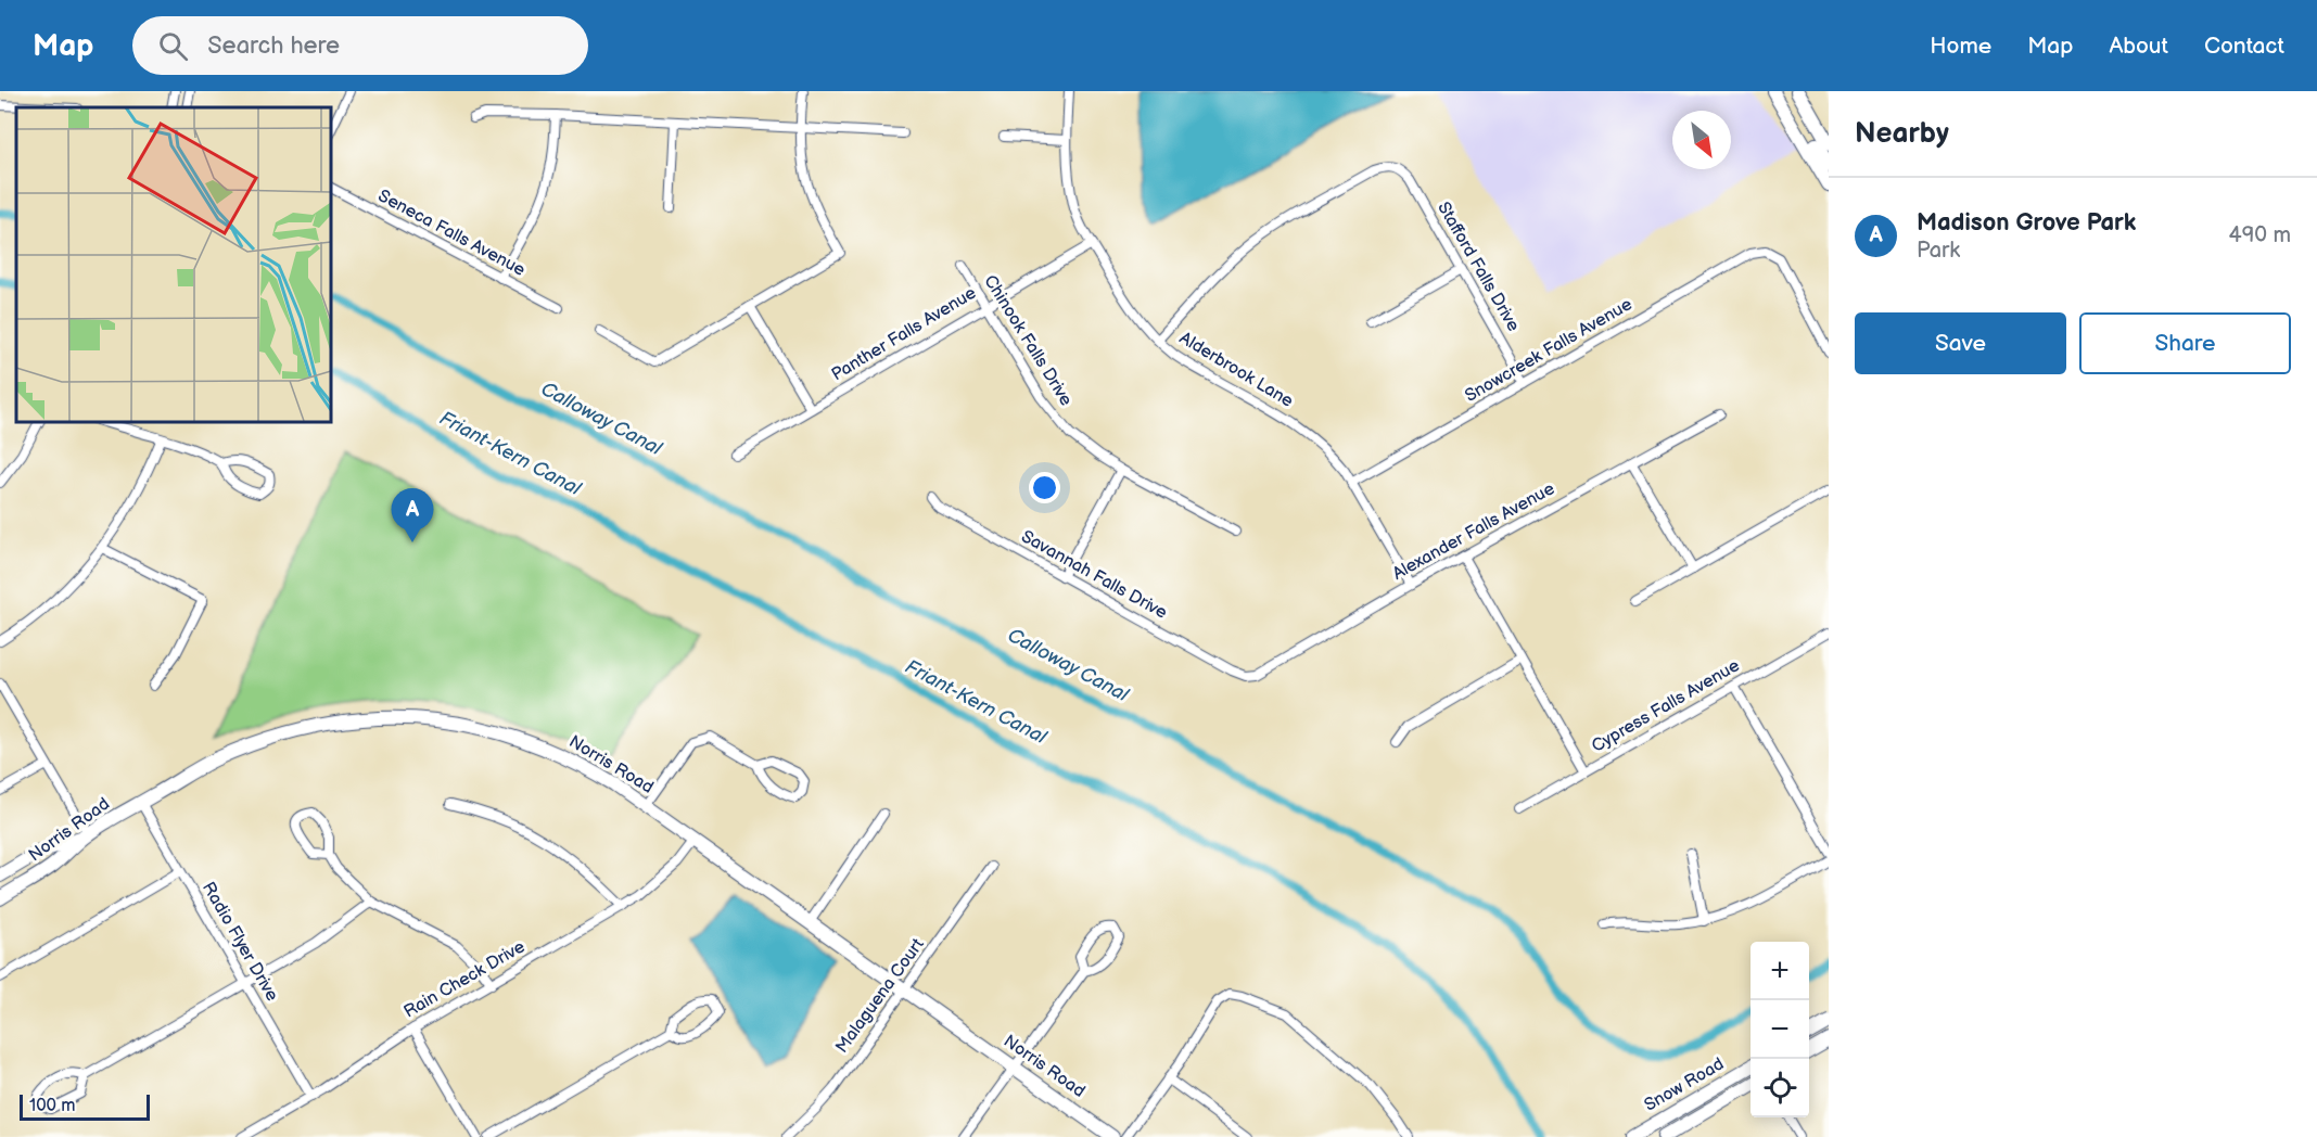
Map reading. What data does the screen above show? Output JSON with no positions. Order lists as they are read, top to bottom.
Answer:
{
  "streets": {
    "street": [
      "Seneca Falls Avenue",
      "Stafford Falls Drive",
      "Panther Falls Avenue",
      "Chinook Falls Drive",
      "Snowcreek Falls Avenue",
      "Alderbrook Lane",
      "Alexander Falls Avenue",
      "Savannah Falls Drive",
      "Cypress Falls Avenue",
      "Norris Road",
      "Radio Flyer Drive",
      "Rain Check Drive",
      "Malaguena Court",
      "Snow Road"
    ]
  },
  "crossings": [
    ["Stafford Falls Drive", "Snowcreek Falls Avenue"],
    ["Stafford Falls Drive", "Alderbrook Lane"],
    ["Panther Falls Avenue", "Chinook Falls Drive"],
    ["Panther Falls Avenue", "Alderbrook Lane"],
    ["Snowcreek Falls Avenue", "Alderbrook Lane"],
    ["Alderbrook Lane", "Alexander Falls Avenue"],
    ["Alexander Falls Avenue", "Savannah Falls Drive"],
    ["Norris Road", "Radio Flyer Drive"],
    ["Norris Road", "Rain Check Drive"],
    ["Norris Road", "Malaguena Court"],
    ["Radio Flyer Drive", "Rain Check Drive"]
  ],
  "water": ["Calloway Canal", "Friant-Kern Canal"],
  "scale_bar": "100 m",
  "north": "bottom right",
  "page": {
    "header": "Map",
    "search": "Search here",
    "nav": [
      "Home",
      "Map",
      "About",
      "Contact"
    ],
    "heading": "Nearby",
    "list": [
      {
        "mark": "A",
        "name": "Madison Grove Park",
        "note": "Park",
        "value": "490 m"
      }
    ],
    "buttons": ["Save", "Share"],
    "pins": "A",
    "map_buttons": ["+", "−"],
    "scale": "100 m"
  }
}
